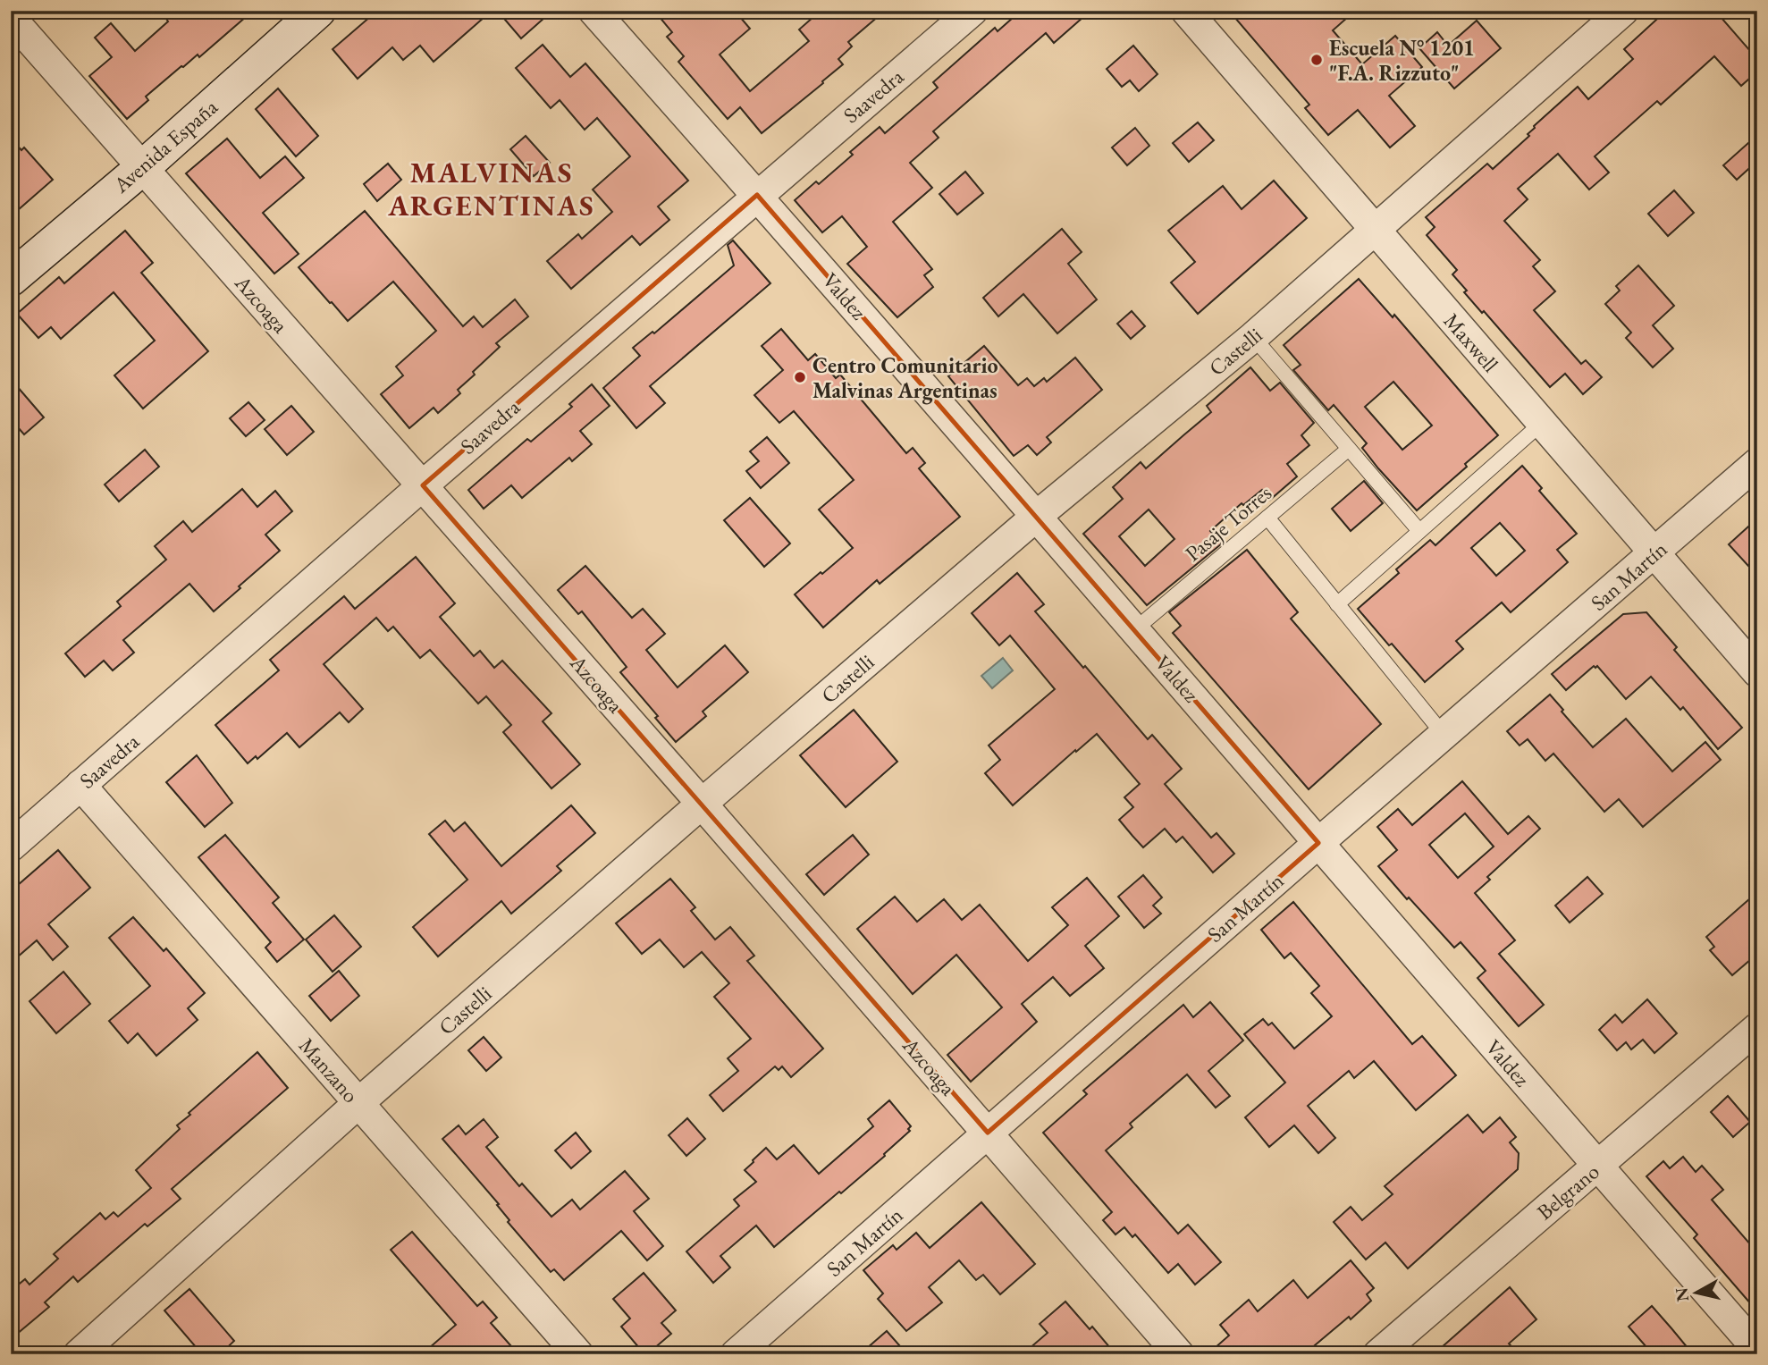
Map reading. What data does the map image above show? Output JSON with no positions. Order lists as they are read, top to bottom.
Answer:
{
  "streets": {
    "main road": ["Avenida España"],
    "street": [
      "Saavedra",
      "Valdez",
      "Azcoaga",
      "Maxwell",
      "Castelli",
      "San Martín",
      "Manzano",
      "Belgrano"
    ],
    "lane": ["Pasaje Torres"]
  },
  "crossings": [
    ["Saavedra", "Valdez"],
    ["Saavedra", "Azcoaga"],
    ["Saavedra", "Manzano"],
    ["Avenida España", "Azcoaga"],
    ["Valdez", "Castelli"],
    ["Valdez", "Pasaje Torres"],
    ["Valdez", "San Martín"],
    ["Valdez", "Belgrano"],
    ["Azcoaga", "Castelli"],
    ["Azcoaga", "San Martín"],
    ["Maxwell", "Castelli"],
    ["Maxwell", "San Martín"],
    ["Castelli", "Manzano"]
  ],
  "districts": ["MALVINAS ARGENTINAS"],
  "places": ["Escuela N° 1201 \"F.A. Rizzuto\"", "Centro Comunitario Malvinas Argentinas"],
  "north": "left"
}
